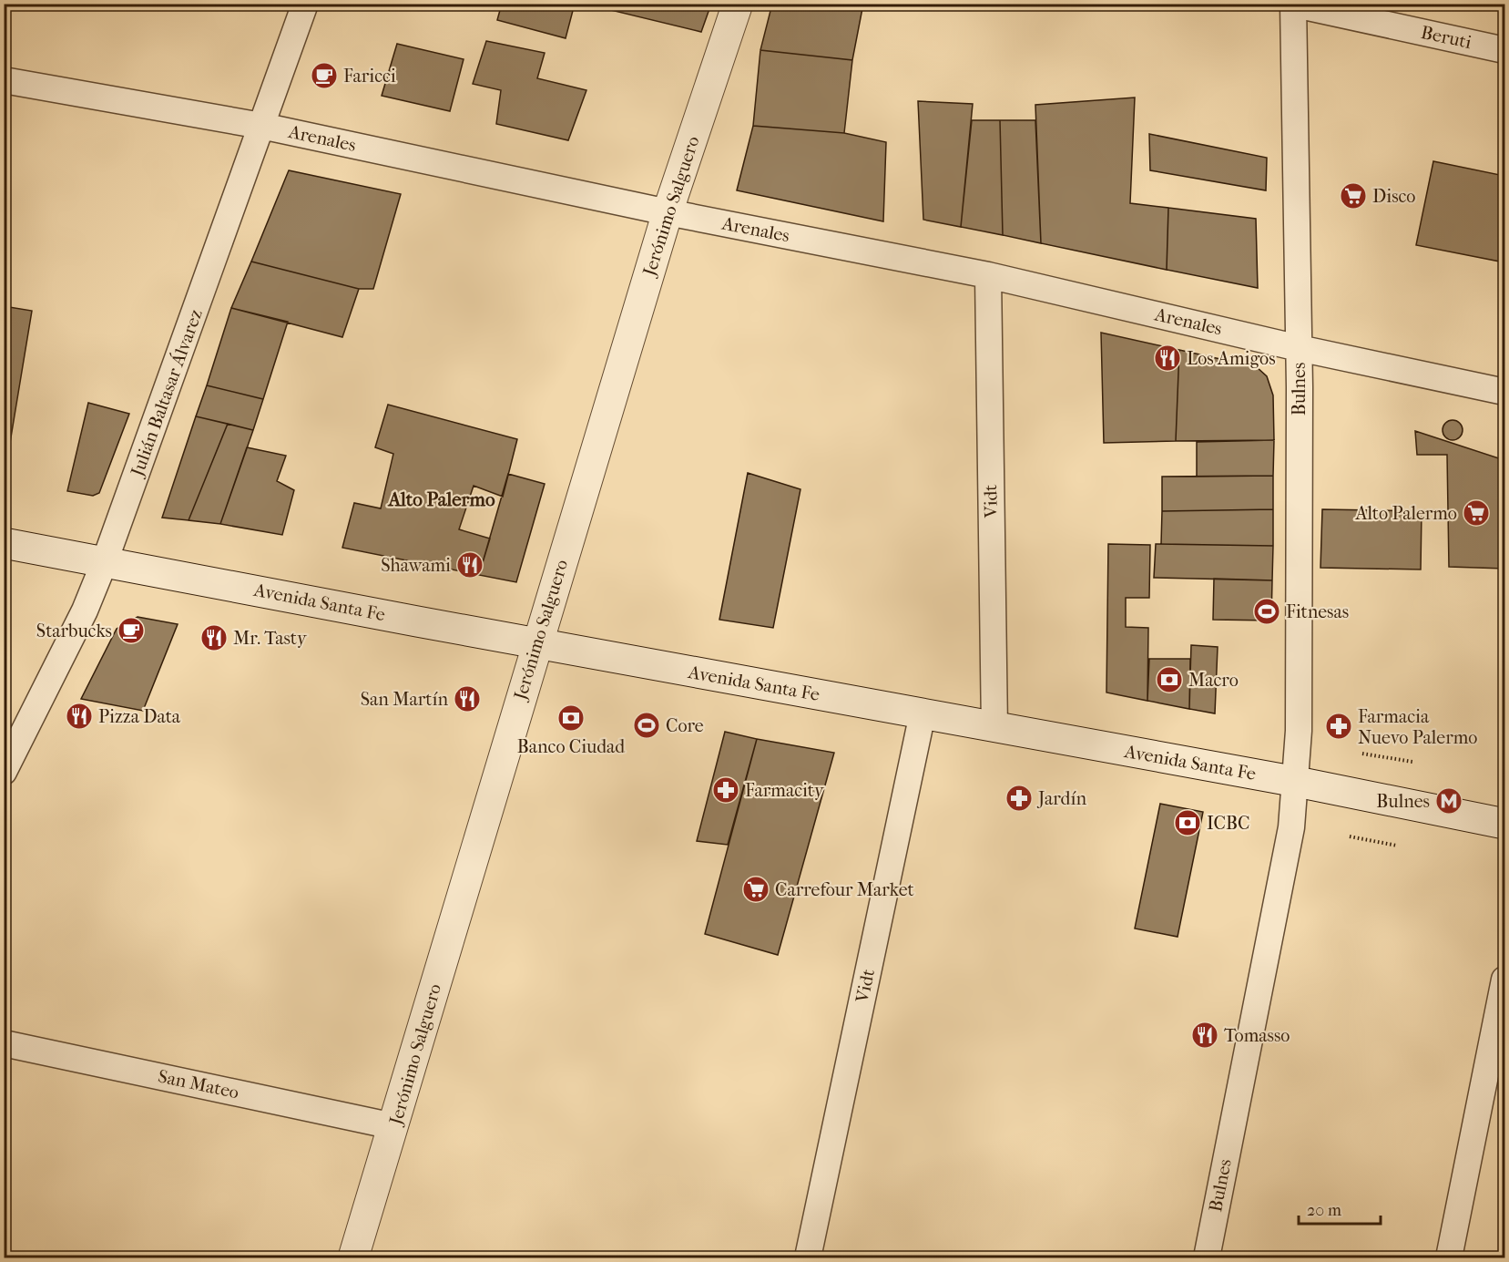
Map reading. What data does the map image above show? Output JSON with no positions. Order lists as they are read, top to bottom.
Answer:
{
  "streets": {
    "main road": ["Jerónimo Salguero", "Avenida Santa Fe"],
    "street": [
      "Beruti",
      "Arenales",
      "Bulnes",
      "Julián Baltasar Álvarez",
      "Vidt",
      "San Mateo"
    ]
  },
  "crossings": [
    ["Beruti", "Bulnes"],
    ["Arenales", "Jerónimo Salguero"],
    ["Arenales", "Bulnes"],
    ["Arenales", "Julián Baltasar Álvarez"],
    ["Arenales", "Vidt"],
    ["Jerónimo Salguero", "Avenida Santa Fe"],
    ["Jerónimo Salguero", "San Mateo"],
    ["Bulnes", "Avenida Santa Fe"],
    ["Julián Baltasar Álvarez", "Avenida Santa Fe"],
    ["Vidt", "Avenida Santa Fe"]
  ],
  "districts": ["Alto Palermo"],
  "places": {
    "cafe": ["Faricci", "Starbucks"],
    "supermarket": ["Disco", "Alto Palermo", "Carrefour Market"],
    "restaurant": [
      "Los Amigos",
      "Shawami",
      "Mr. Tasty",
      "San Martín",
      "Pizza Data",
      "Tomasso"
    ],
    "sports": ["Fitnesas", "Core"],
    "bank": ["Macro", "Banco Ciudad", "ICBC"],
    "pharmacy": ["Farmacia Nuevo Palermo", "Farmacity", "Jardín"],
    "metro station": ["Bulnes"]
  },
  "scale_bar": "20 m"
}
